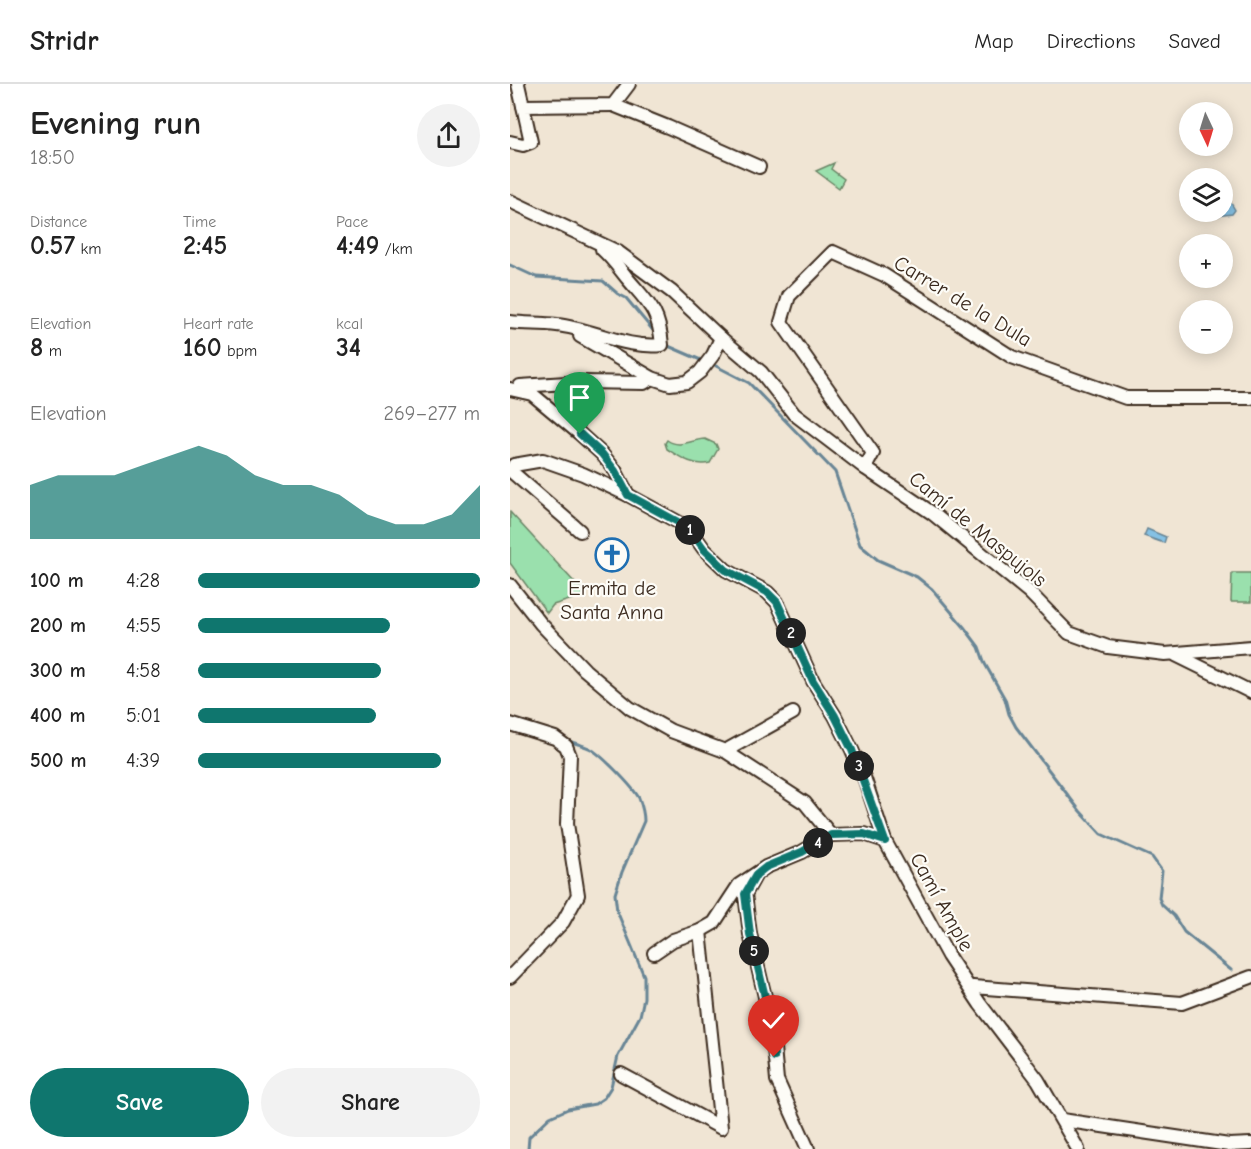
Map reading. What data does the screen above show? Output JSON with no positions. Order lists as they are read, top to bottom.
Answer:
{
  "streets": {
    "street": ["Carrer de la Dula", "Camí de Maspujols", "Camí Ample"]
  },
  "crossings": [
    ["Carrer de la Dula", "Camí de Maspujols"]
  ],
  "places": {
    "church": ["Ermita de Santa Anna"]
  },
  "north": "bottom",
  "page": {
    "header": "Stridr",
    "nav": ["Map", "Directions", "Saved"],
    "heading": ["Evening run", "18:50"],
    "map_buttons": ["+", "−"],
    "stats": [
      ["Distance", "0.57 km"],
      ["Time", "2:45"],
      ["Pace", "4:49 /km"],
      ["Elevation", "8 m"],
      ["Heart rate", "160 bpm"],
      ["kcal", "34"]
    ],
    "chart": ["Elevation", "269–277 m"],
    "pins": [
      "1",
      "2",
      "3",
      "4",
      "5"
    ],
    "list": [
      {
        "name": "100 m",
        "note": "4:28"
      },
      {
        "name": "200 m",
        "note": "4:55"
      },
      {
        "name": "300 m",
        "note": "4:58"
      },
      {
        "name": "400 m",
        "note": "5:01"
      },
      {
        "name": "500 m",
        "note": "4:39"
      }
    ],
    "buttons": ["Save", "Share"]
  }
}
